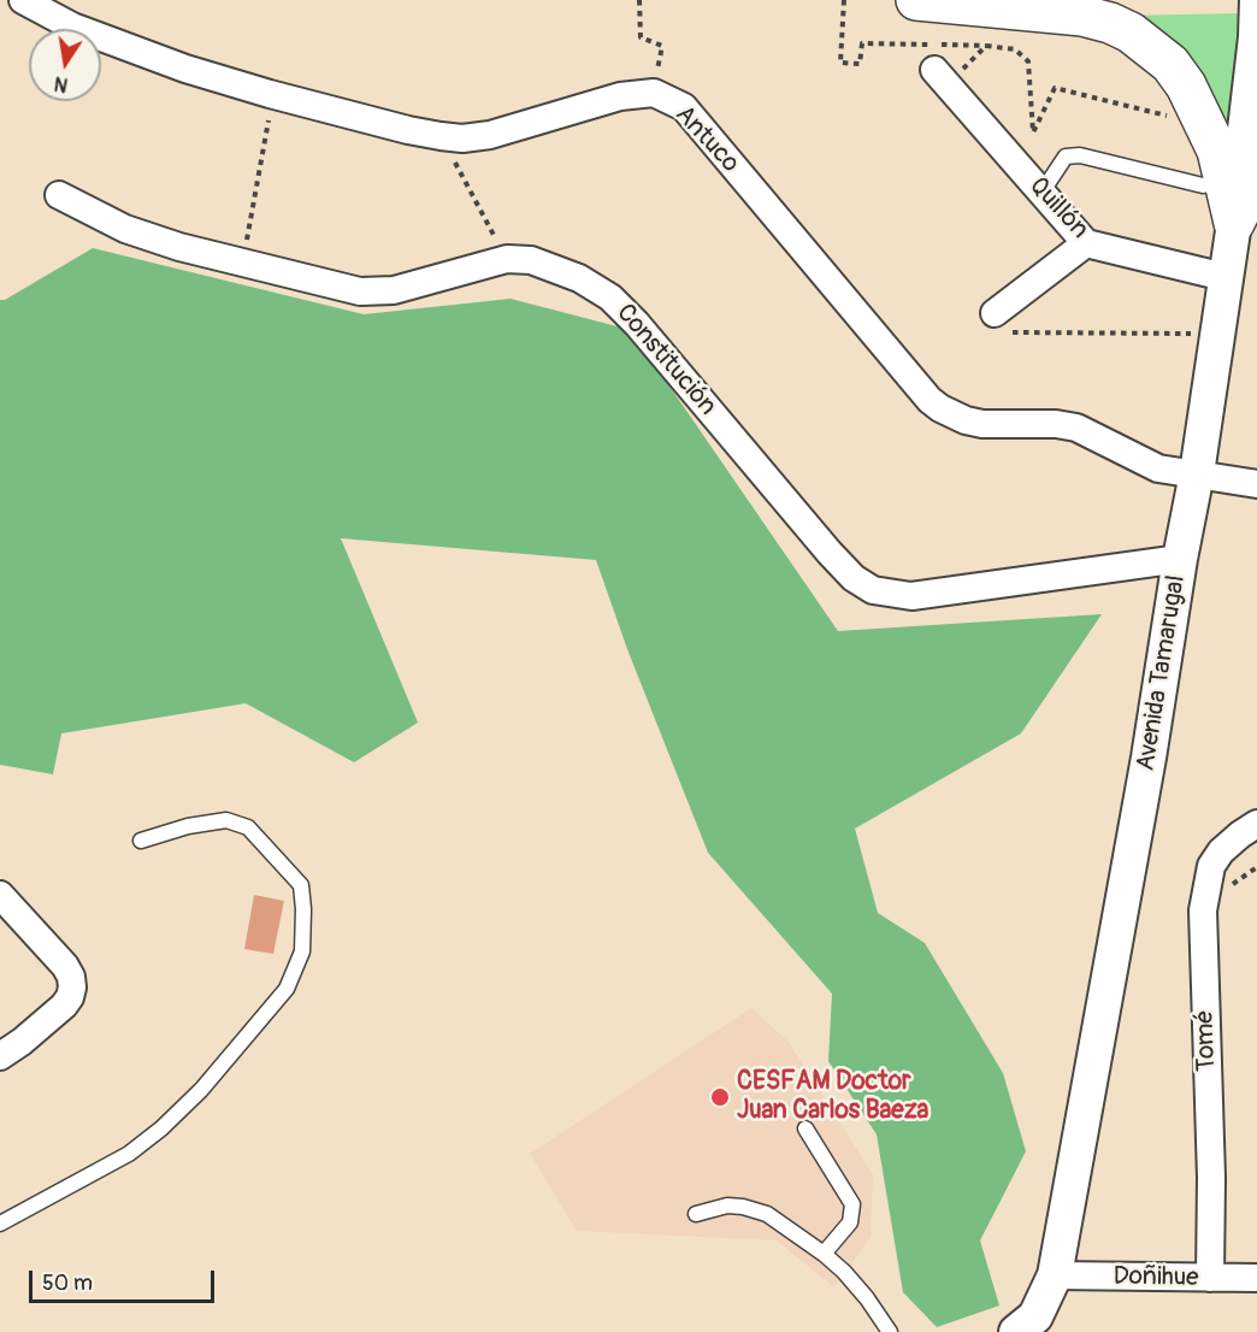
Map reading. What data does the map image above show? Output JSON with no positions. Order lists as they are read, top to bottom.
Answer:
{
  "streets": {
    "street": [
      "Antuco",
      "Quillón",
      "Constitución",
      "Avenida Tamarugal",
      "Tomé",
      "Doñihue"
    ]
  },
  "crossings": [
    ["Antuco", "Avenida Tamarugal"],
    ["Quillón", "Avenida Tamarugal"],
    ["Constitución", "Avenida Tamarugal"],
    ["Avenida Tamarugal", "Doñihue"],
    ["Tomé", "Doñihue"]
  ],
  "places": ["CESFAM Doctor Juan Carlos Baeza"],
  "scale_bar": "50 m",
  "north": "bottom"
}
